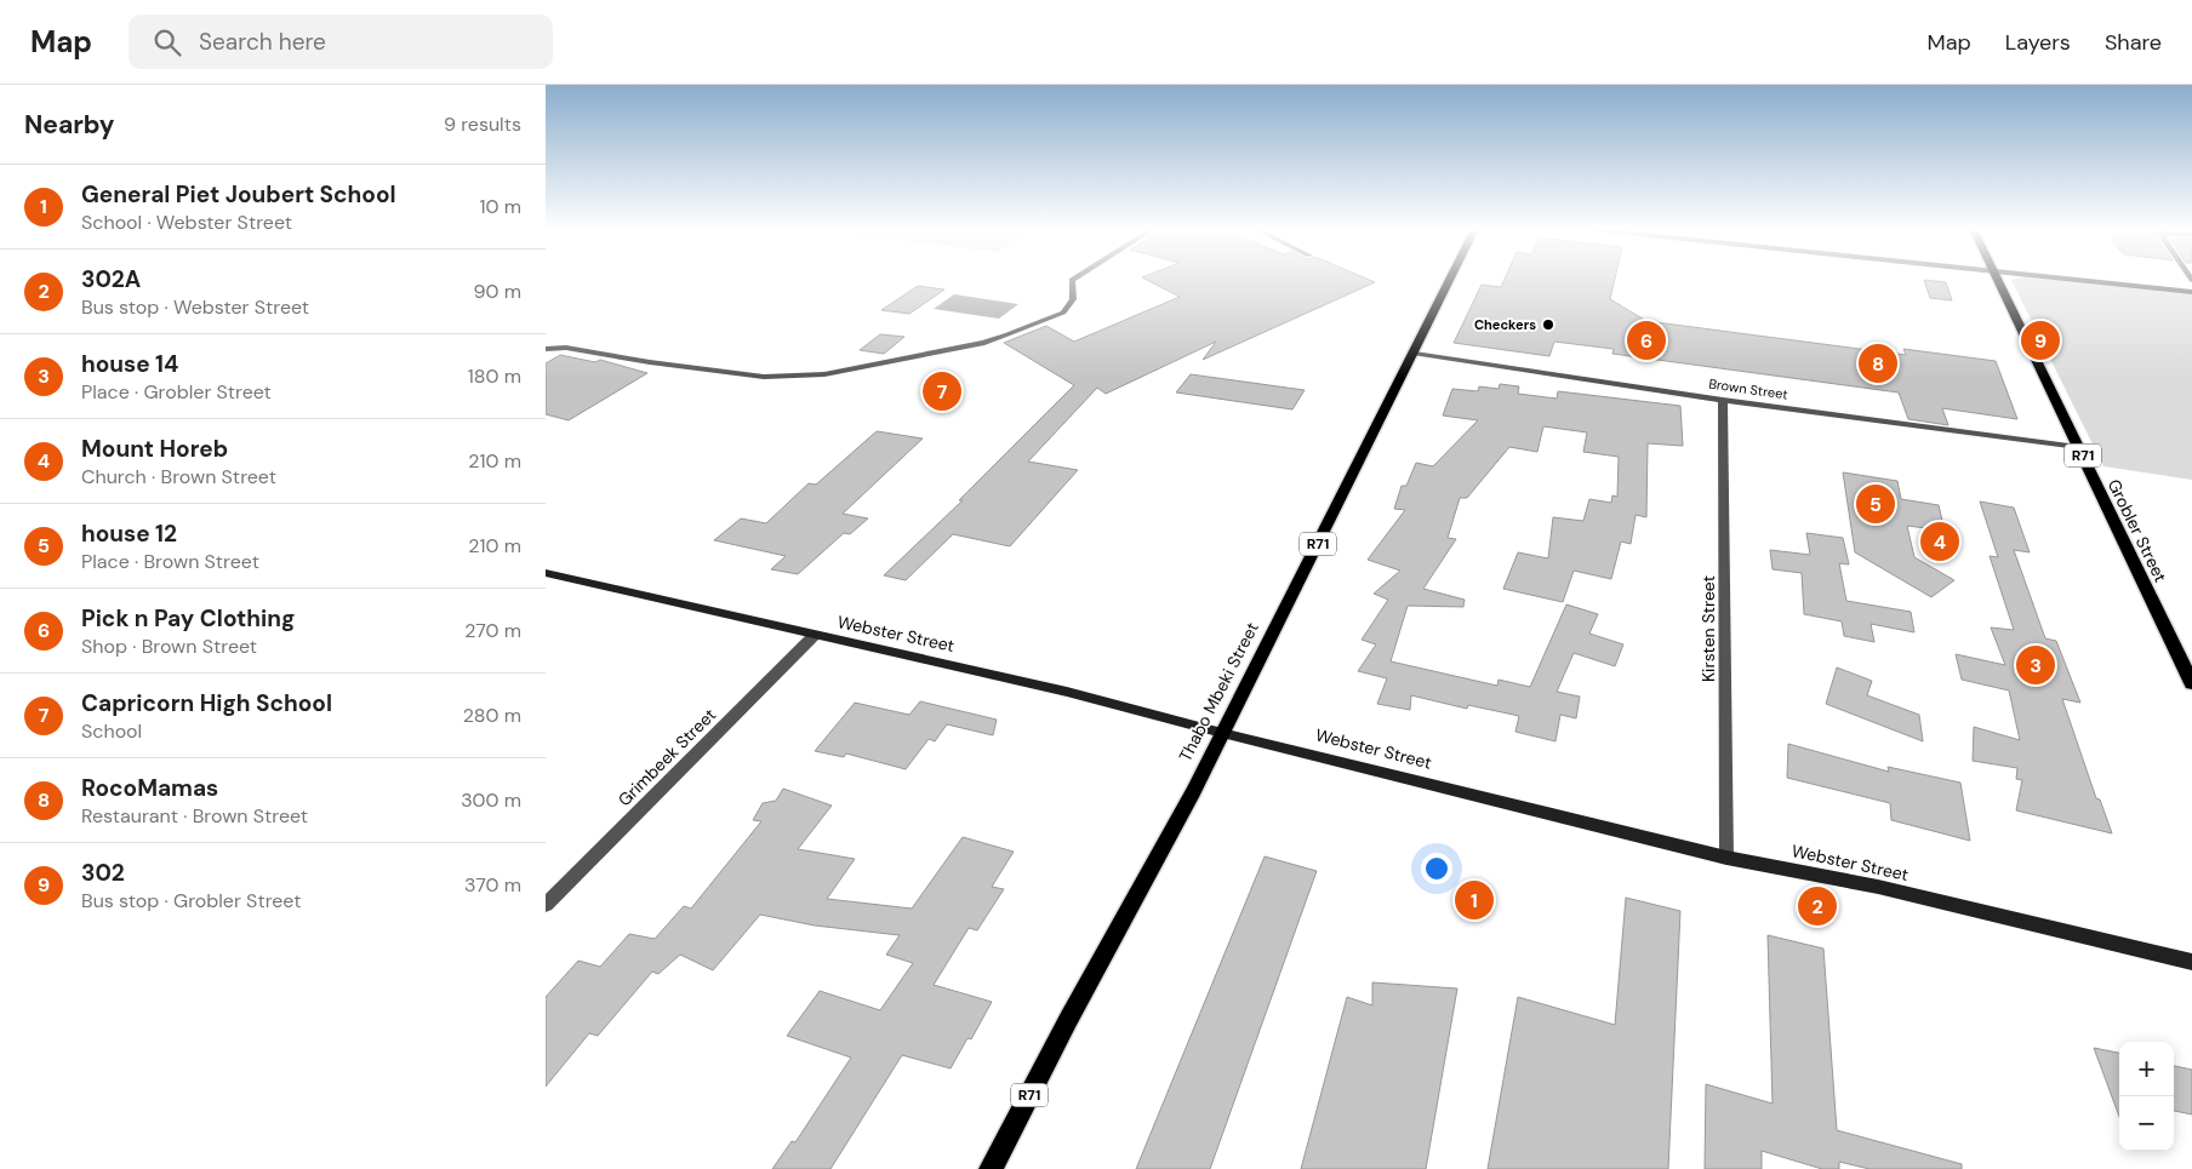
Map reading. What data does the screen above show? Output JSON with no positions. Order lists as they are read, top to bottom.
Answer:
{
  "streets": {
    "main road": ["R71", "Grobler Street", "Thabo Mbeki Street"],
    "street": [
      "Brown Street",
      "Kirsten Street",
      "Webster Street",
      "Grimbeek Street"
    ]
  },
  "crossings": [
    ["Brown Street", "Grobler Street"],
    ["Brown Street", "Kirsten Street"],
    ["Brown Street", "Thabo Mbeki Street"],
    ["Kirsten Street", "Webster Street"],
    ["Webster Street", "Thabo Mbeki Street"],
    ["Webster Street", "Grimbeek Street"]
  ],
  "places": ["Checkers"],
  "page": {
    "header": "Map",
    "search": "Search here",
    "nav": ["Map", "Layers", "Share"],
    "heading": ["Nearby", "9 results"],
    "list": [
      {
        "mark": "1",
        "name": "General Piet Joubert School",
        "note": "School · Webster Street",
        "value": "10 m"
      },
      {
        "mark": "2",
        "name": "302A",
        "note": "Bus stop · Webster Street",
        "value": "90 m"
      },
      {
        "mark": "3",
        "name": "house 14",
        "note": "Place · Grobler Street",
        "value": "180 m"
      },
      {
        "mark": "4",
        "name": "Mount Horeb",
        "note": "Church · Brown Street",
        "value": "210 m"
      },
      {
        "mark": "5",
        "name": "house 12",
        "note": "Place · Brown Street",
        "value": "210 m"
      },
      {
        "mark": "6",
        "name": "Pick n Pay Clothing",
        "note": "Shop · Brown Street",
        "value": "270 m"
      },
      {
        "mark": "7",
        "name": "Capricorn High School",
        "note": "School",
        "value": "280 m"
      },
      {
        "mark": "8",
        "name": "RocoMamas",
        "note": "Restaurant · Brown Street",
        "value": "300 m"
      },
      {
        "mark": "9",
        "name": "302",
        "note": "Bus stop · Grobler Street",
        "value": "370 m"
      }
    ],
    "pins": [
      "6",
      "9",
      "8",
      "7",
      "5",
      "4",
      "3",
      "1",
      "2"
    ],
    "map_buttons": ["+", "−"]
  }
}
